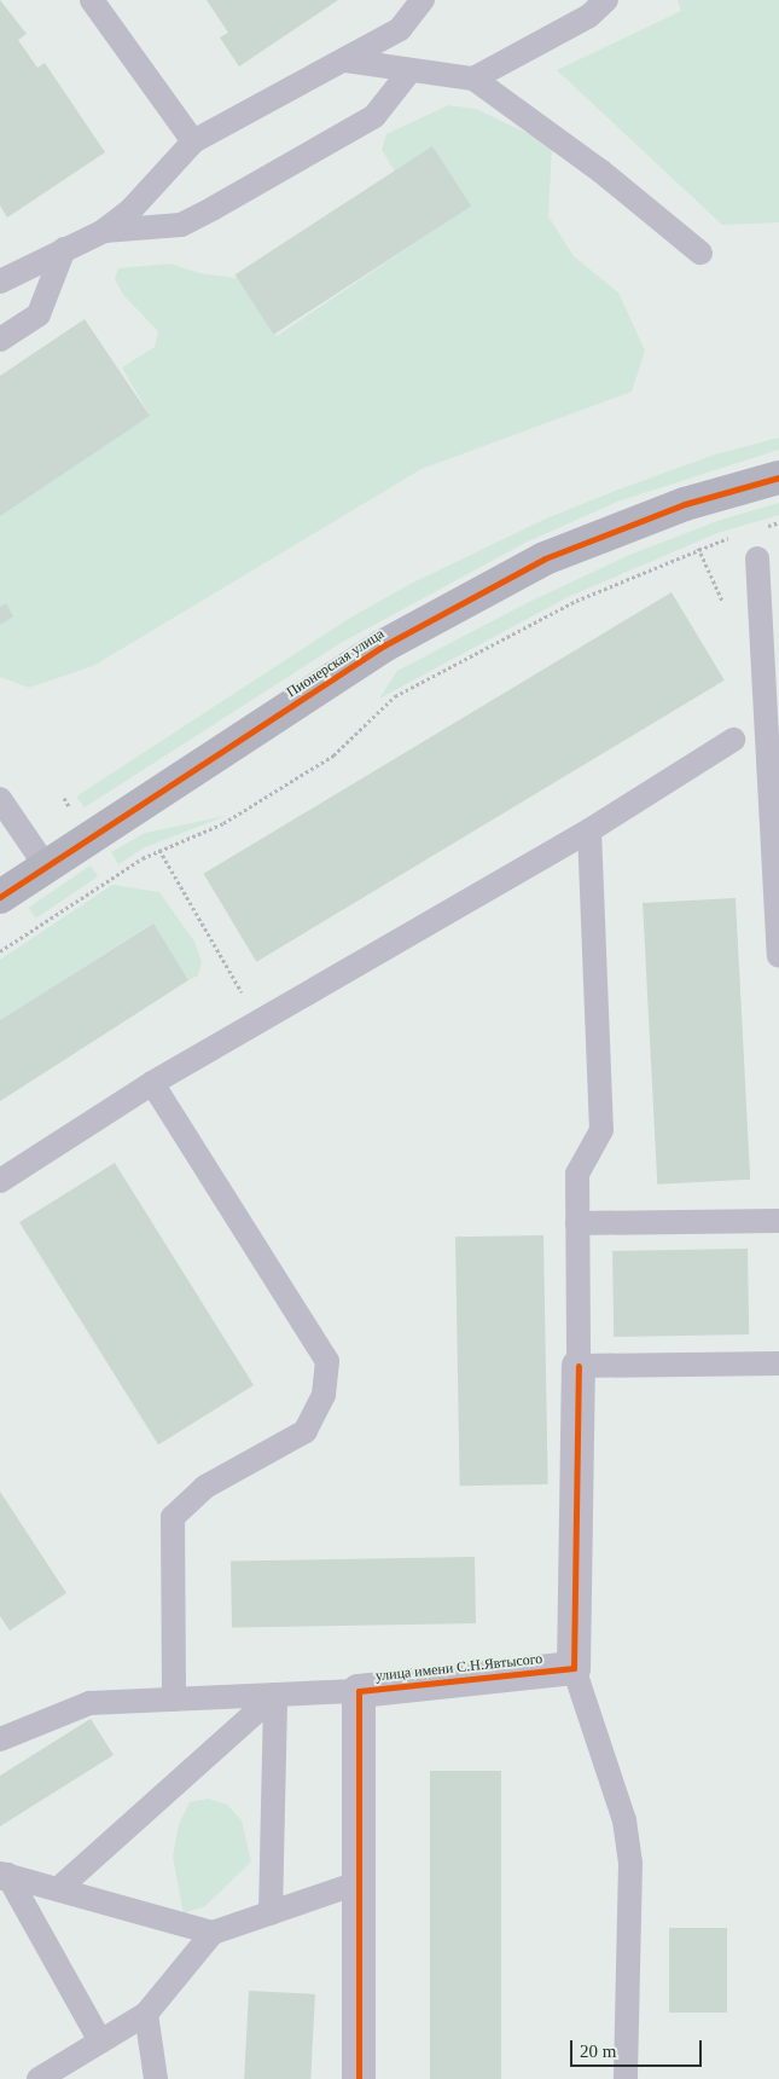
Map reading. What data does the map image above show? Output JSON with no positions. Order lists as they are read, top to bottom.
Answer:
{
  "streets": {
    "street": ["Пионерская улица", "улица имени С.Н.Явтысого"]
  },
  "scale_bar": "20 m"
}
